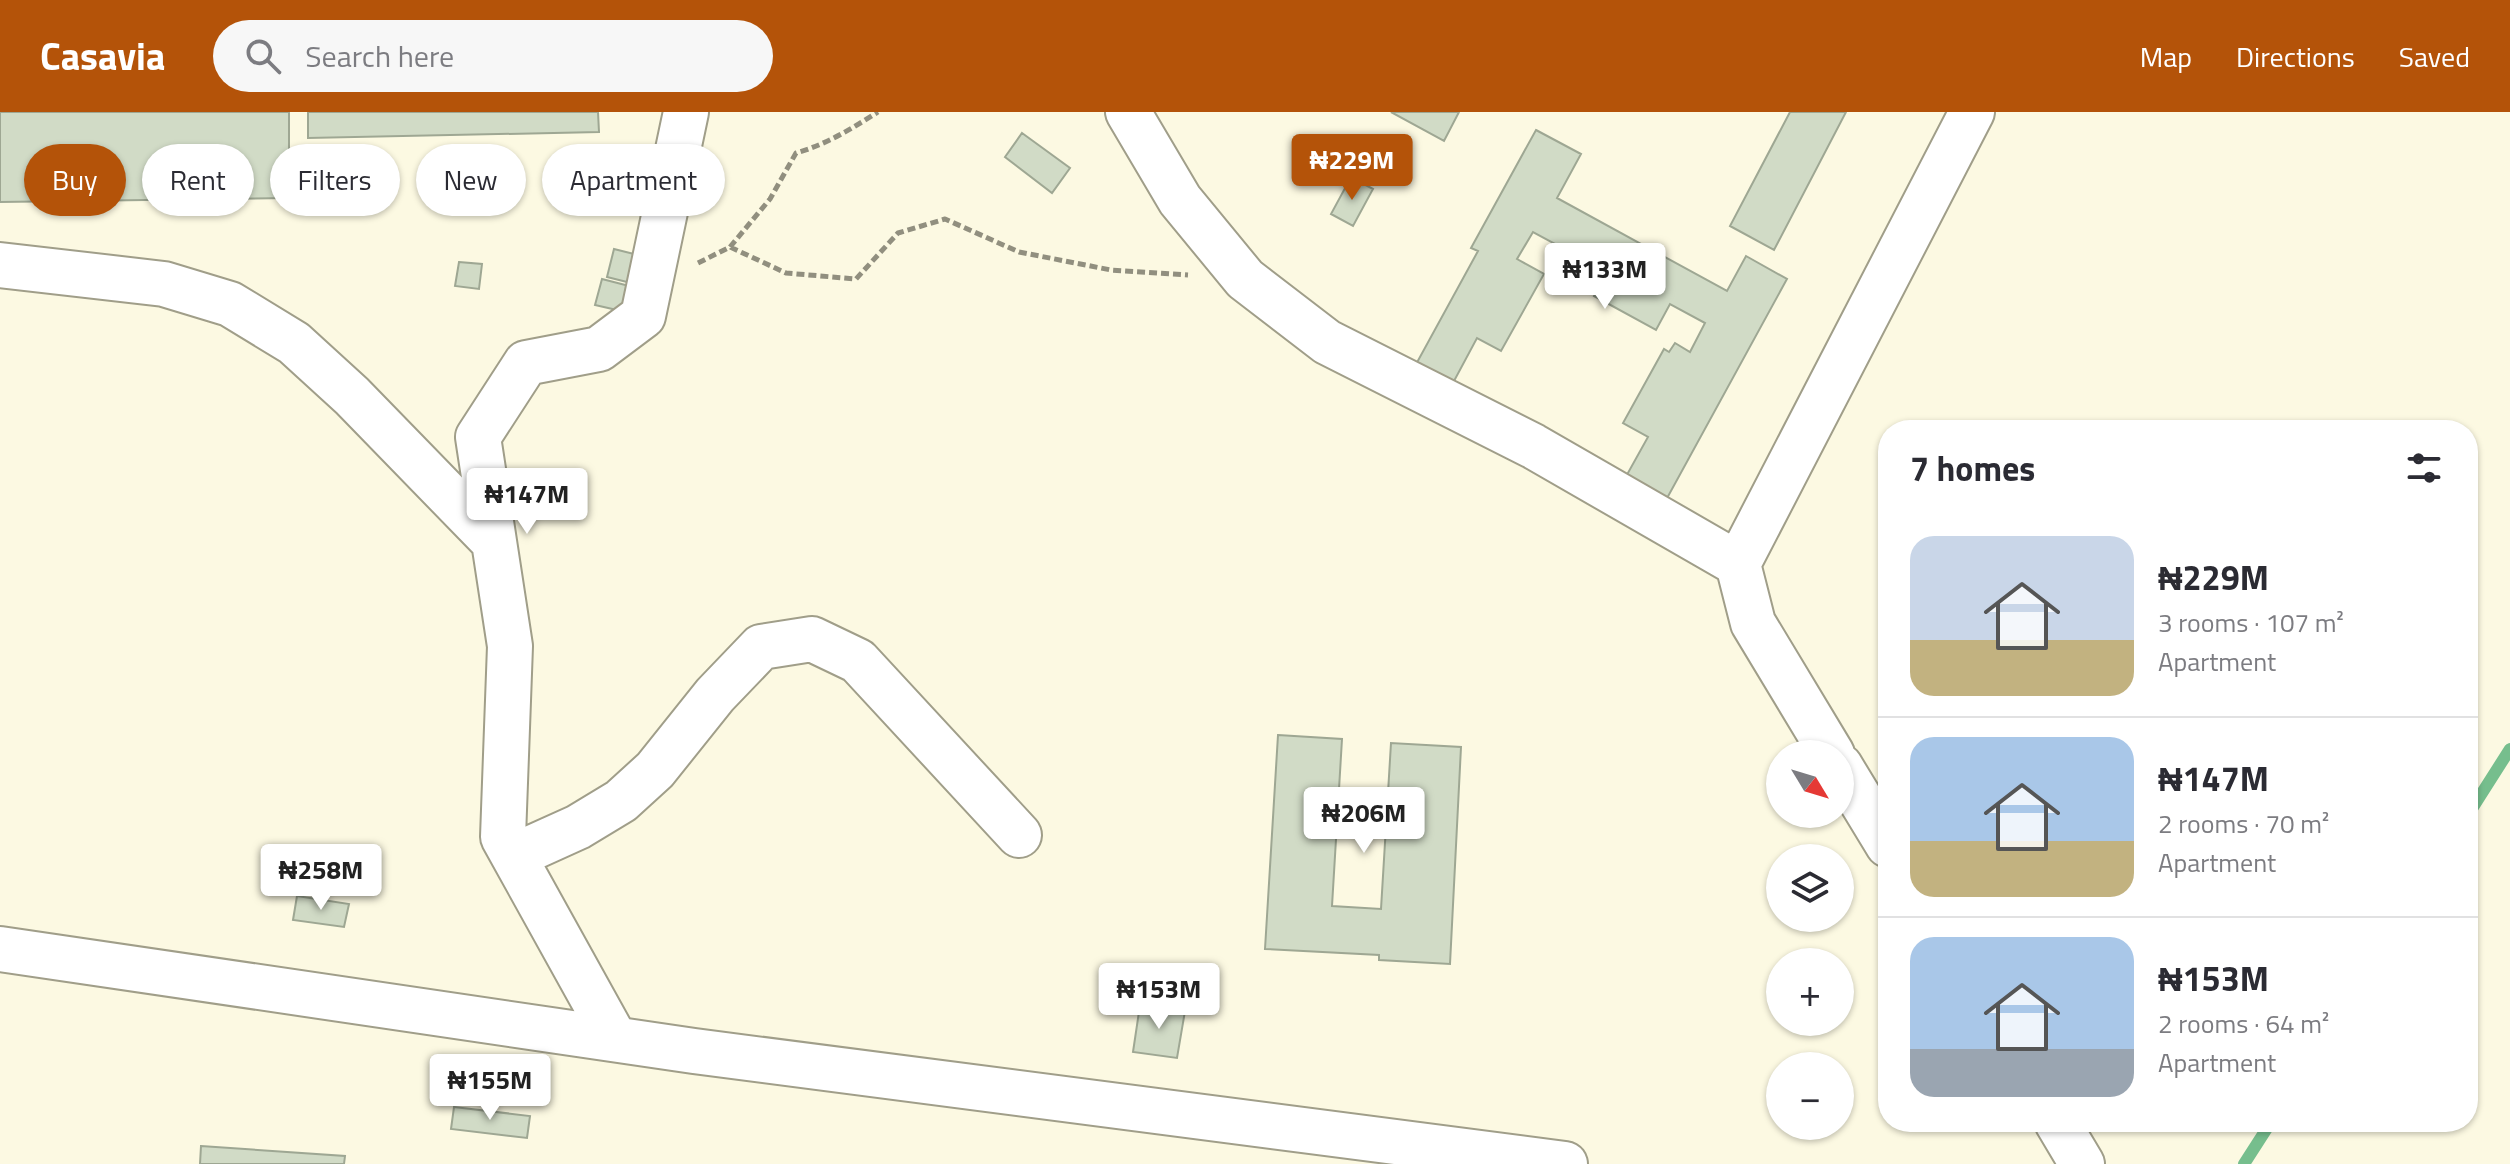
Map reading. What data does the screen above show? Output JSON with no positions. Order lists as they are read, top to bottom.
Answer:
{
  "north": "bottom right",
  "page": {
    "header": "Casavia",
    "search": "Search here",
    "nav": ["Map", "Directions", "Saved"],
    "price": [
      "₦229M",
      "₦133M",
      "₦147M",
      "₦206M",
      "₦258M",
      "₦153M",
      "₦155M"
    ],
    "chip": [
      "Buy",
      "Rent",
      "Filters",
      "New",
      "Apartment"
    ],
    "heading": "7 homes",
    "list": [
      {
        "name": "₦229M",
        "note": "3 rooms · 107 m² · Apartment"
      },
      {
        "name": "₦147M",
        "note": "2 rooms · 70 m² · Apartment"
      },
      {
        "name": "₦153M",
        "note": "2 rooms · 64 m² · Apartment"
      }
    ],
    "map_buttons": ["+", "−"]
  }
}
